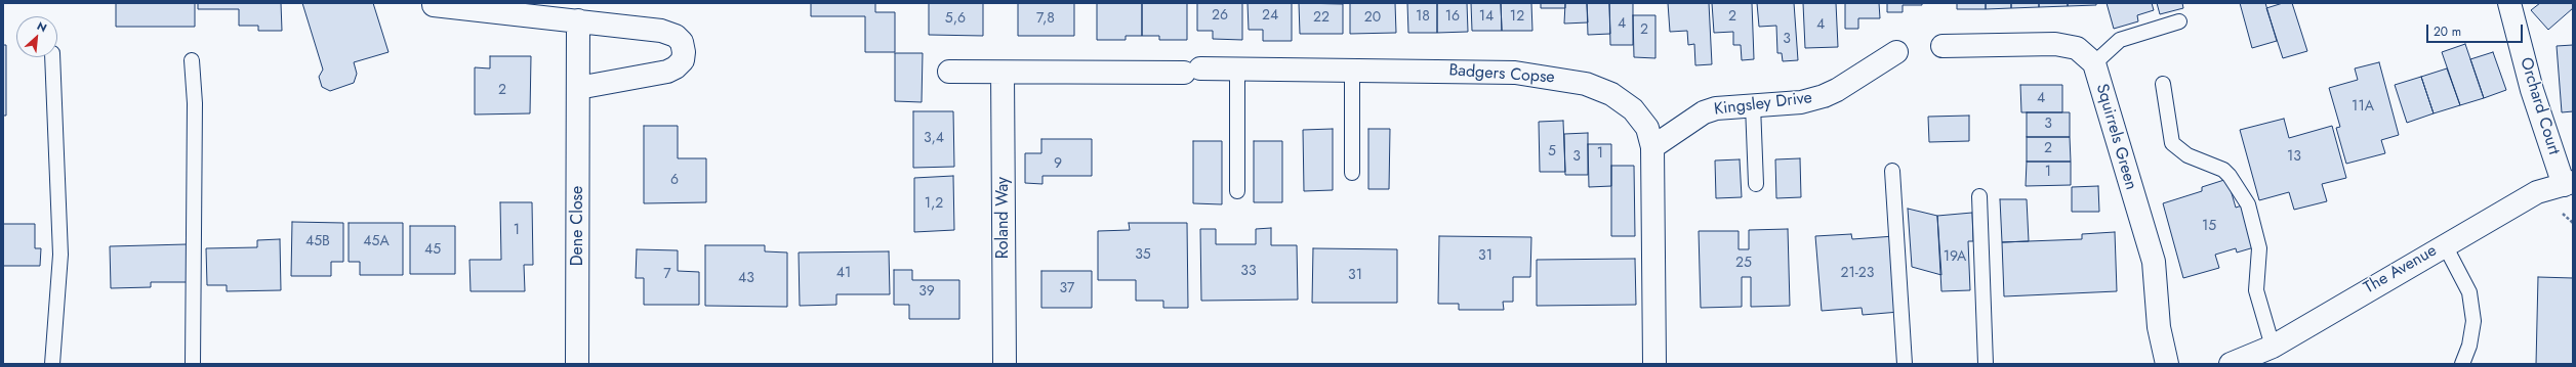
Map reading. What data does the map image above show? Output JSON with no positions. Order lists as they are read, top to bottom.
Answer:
{
  "streets": {
    "street": [
      "Badgers Copse",
      "Kingsley Drive",
      "Orchard Court",
      "Squirrels Green",
      "Roland Way",
      "Dene Close",
      "The Avenue"
    ]
  },
  "crossings": [
    ["Badgers Copse", "Kingsley Drive"],
    ["Badgers Copse", "Roland Way"],
    ["Orchard Court", "The Avenue"]
  ],
  "house_numbers": [
    "26",
    "24",
    "18",
    "16",
    "14",
    "12",
    "2",
    "22",
    "20",
    "5,6",
    "7,8",
    "4",
    "4",
    "2",
    "3",
    "2",
    "4",
    "11A",
    "3",
    "3,4",
    "2",
    "5",
    "1",
    "3",
    "13",
    "9",
    "1",
    "6",
    "1,2",
    "15",
    "1",
    "45B",
    "45A",
    "45",
    "35",
    "31",
    "19A",
    "25",
    "33",
    "41",
    "21-23",
    "7",
    "31",
    "43",
    "37",
    "39"
  ],
  "scale_bar": "20 m",
  "north": "top right"
}
